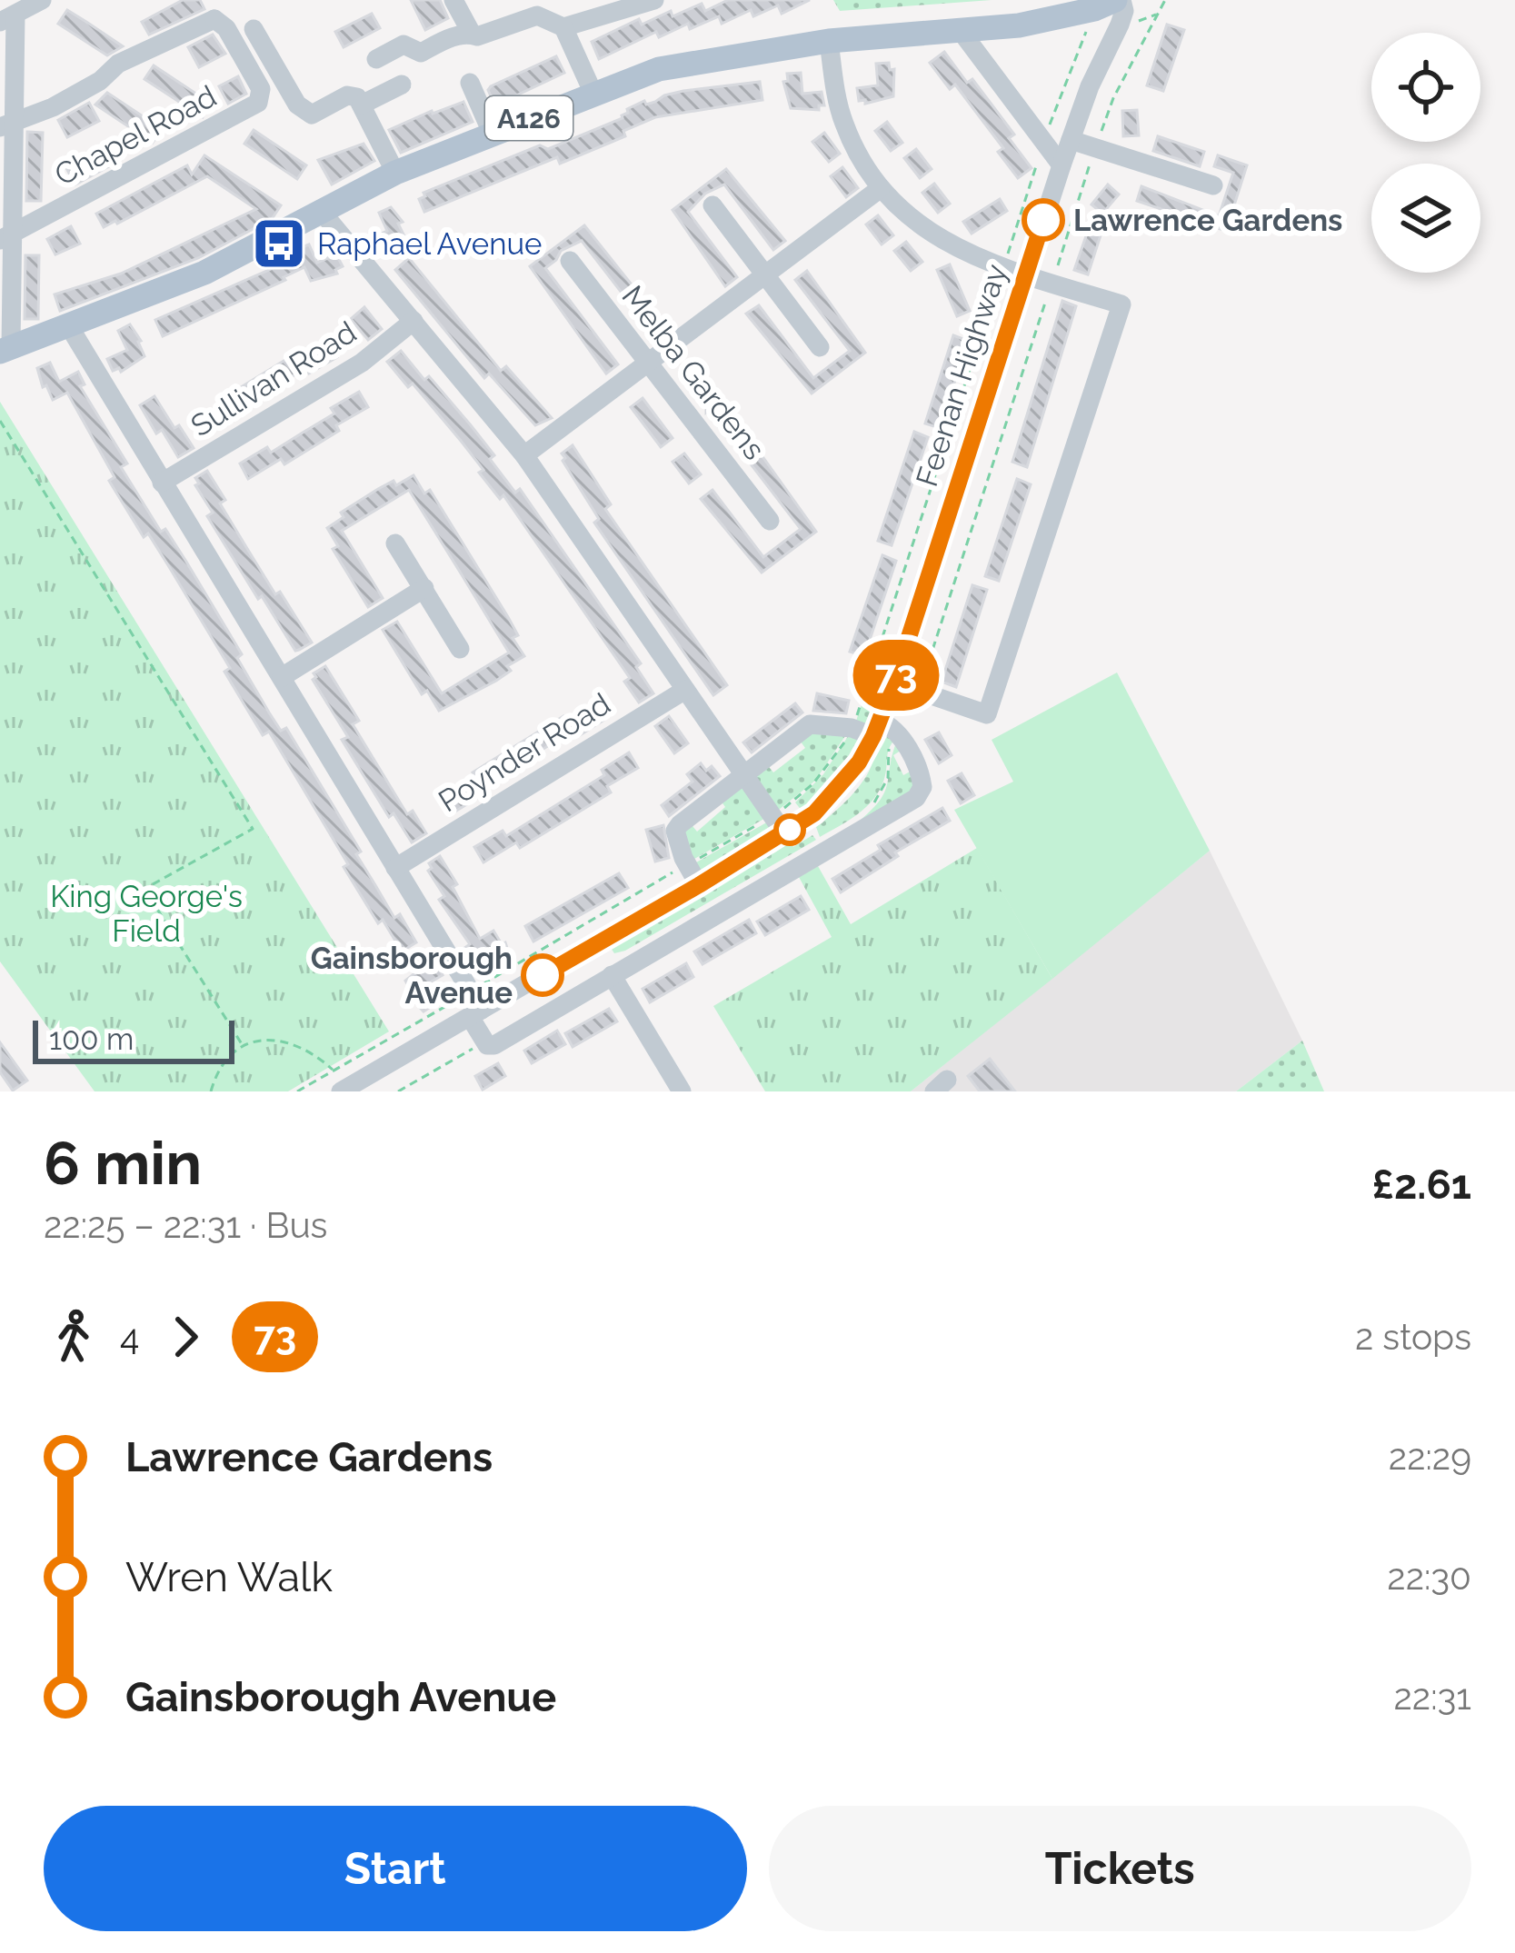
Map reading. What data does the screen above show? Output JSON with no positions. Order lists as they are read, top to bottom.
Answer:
{
  "streets": {
    "main road": ["A126"],
    "street": [
      "Chapel Road",
      "Melba Gardens",
      "Feenan Highway",
      "Sullivan Road",
      "Poynder Road"
    ]
  },
  "crossings": [
    ["A126", "Feenan Highway"]
  ],
  "parks": ["King George's Field"],
  "places": {
    "other": ["Lawrence Gardens", "Gainsborough Avenue"],
    "bus stop": ["Raphael Avenue"]
  },
  "lines": ["bus line 73"],
  "scale_bar": "100 m",
  "page": {
    "on_map": "73",
    "scale": "100 m",
    "heading": ["6 min", "22:25 – 22:31 · Bus", "£2.61"],
    "legs": ["4", "73", "2 stops"],
    "list": [
      {
        "name": "Lawrence Gardens",
        "value": "22:29"
      },
      {
        "name": "Wren Walk",
        "value": "22:30"
      },
      {
        "name": "Gainsborough Avenue",
        "value": "22:31"
      }
    ],
    "buttons": ["Start", "Tickets"]
  }
}
